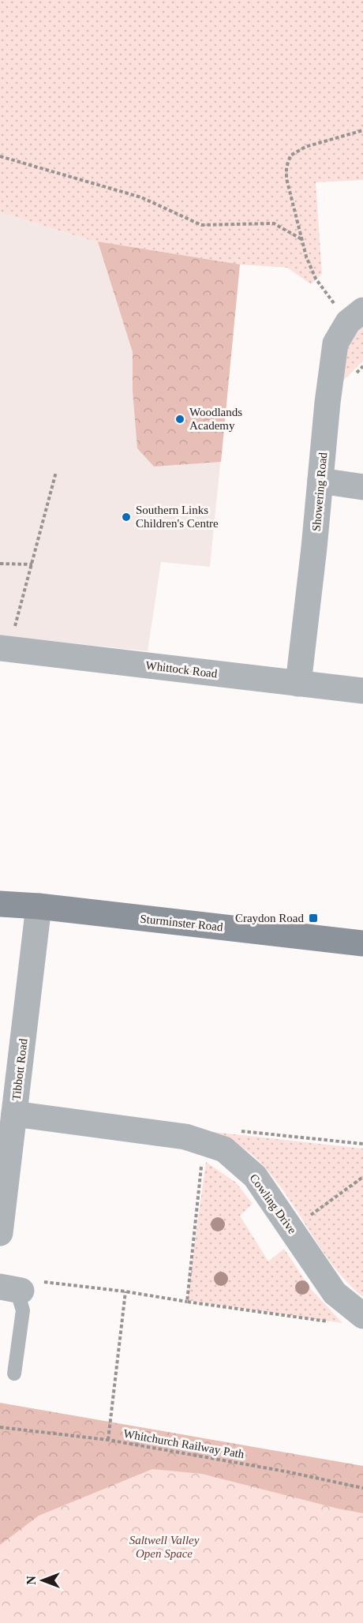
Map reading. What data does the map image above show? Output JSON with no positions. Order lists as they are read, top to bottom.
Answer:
{
  "streets": {
    "street": [
      "Showering Road",
      "Whittock Road",
      "Sturminster Road",
      "Tibbott Road",
      "Cowling Drive"
    ],
    "path": ["Whitchurch Railway Path"]
  },
  "crossings": [
    ["Showering Road", "Whittock Road"],
    ["Sturminster Road", "Tibbott Road"],
    ["Tibbott Road", "Cowling Drive"]
  ],
  "parks": ["Saltwell Valley Open Space"],
  "places": {
    "other": ["Woodlands Academy", "Southern Links Children's Centre"],
    "transit": ["Craydon Road"]
  },
  "north": "left"
}
